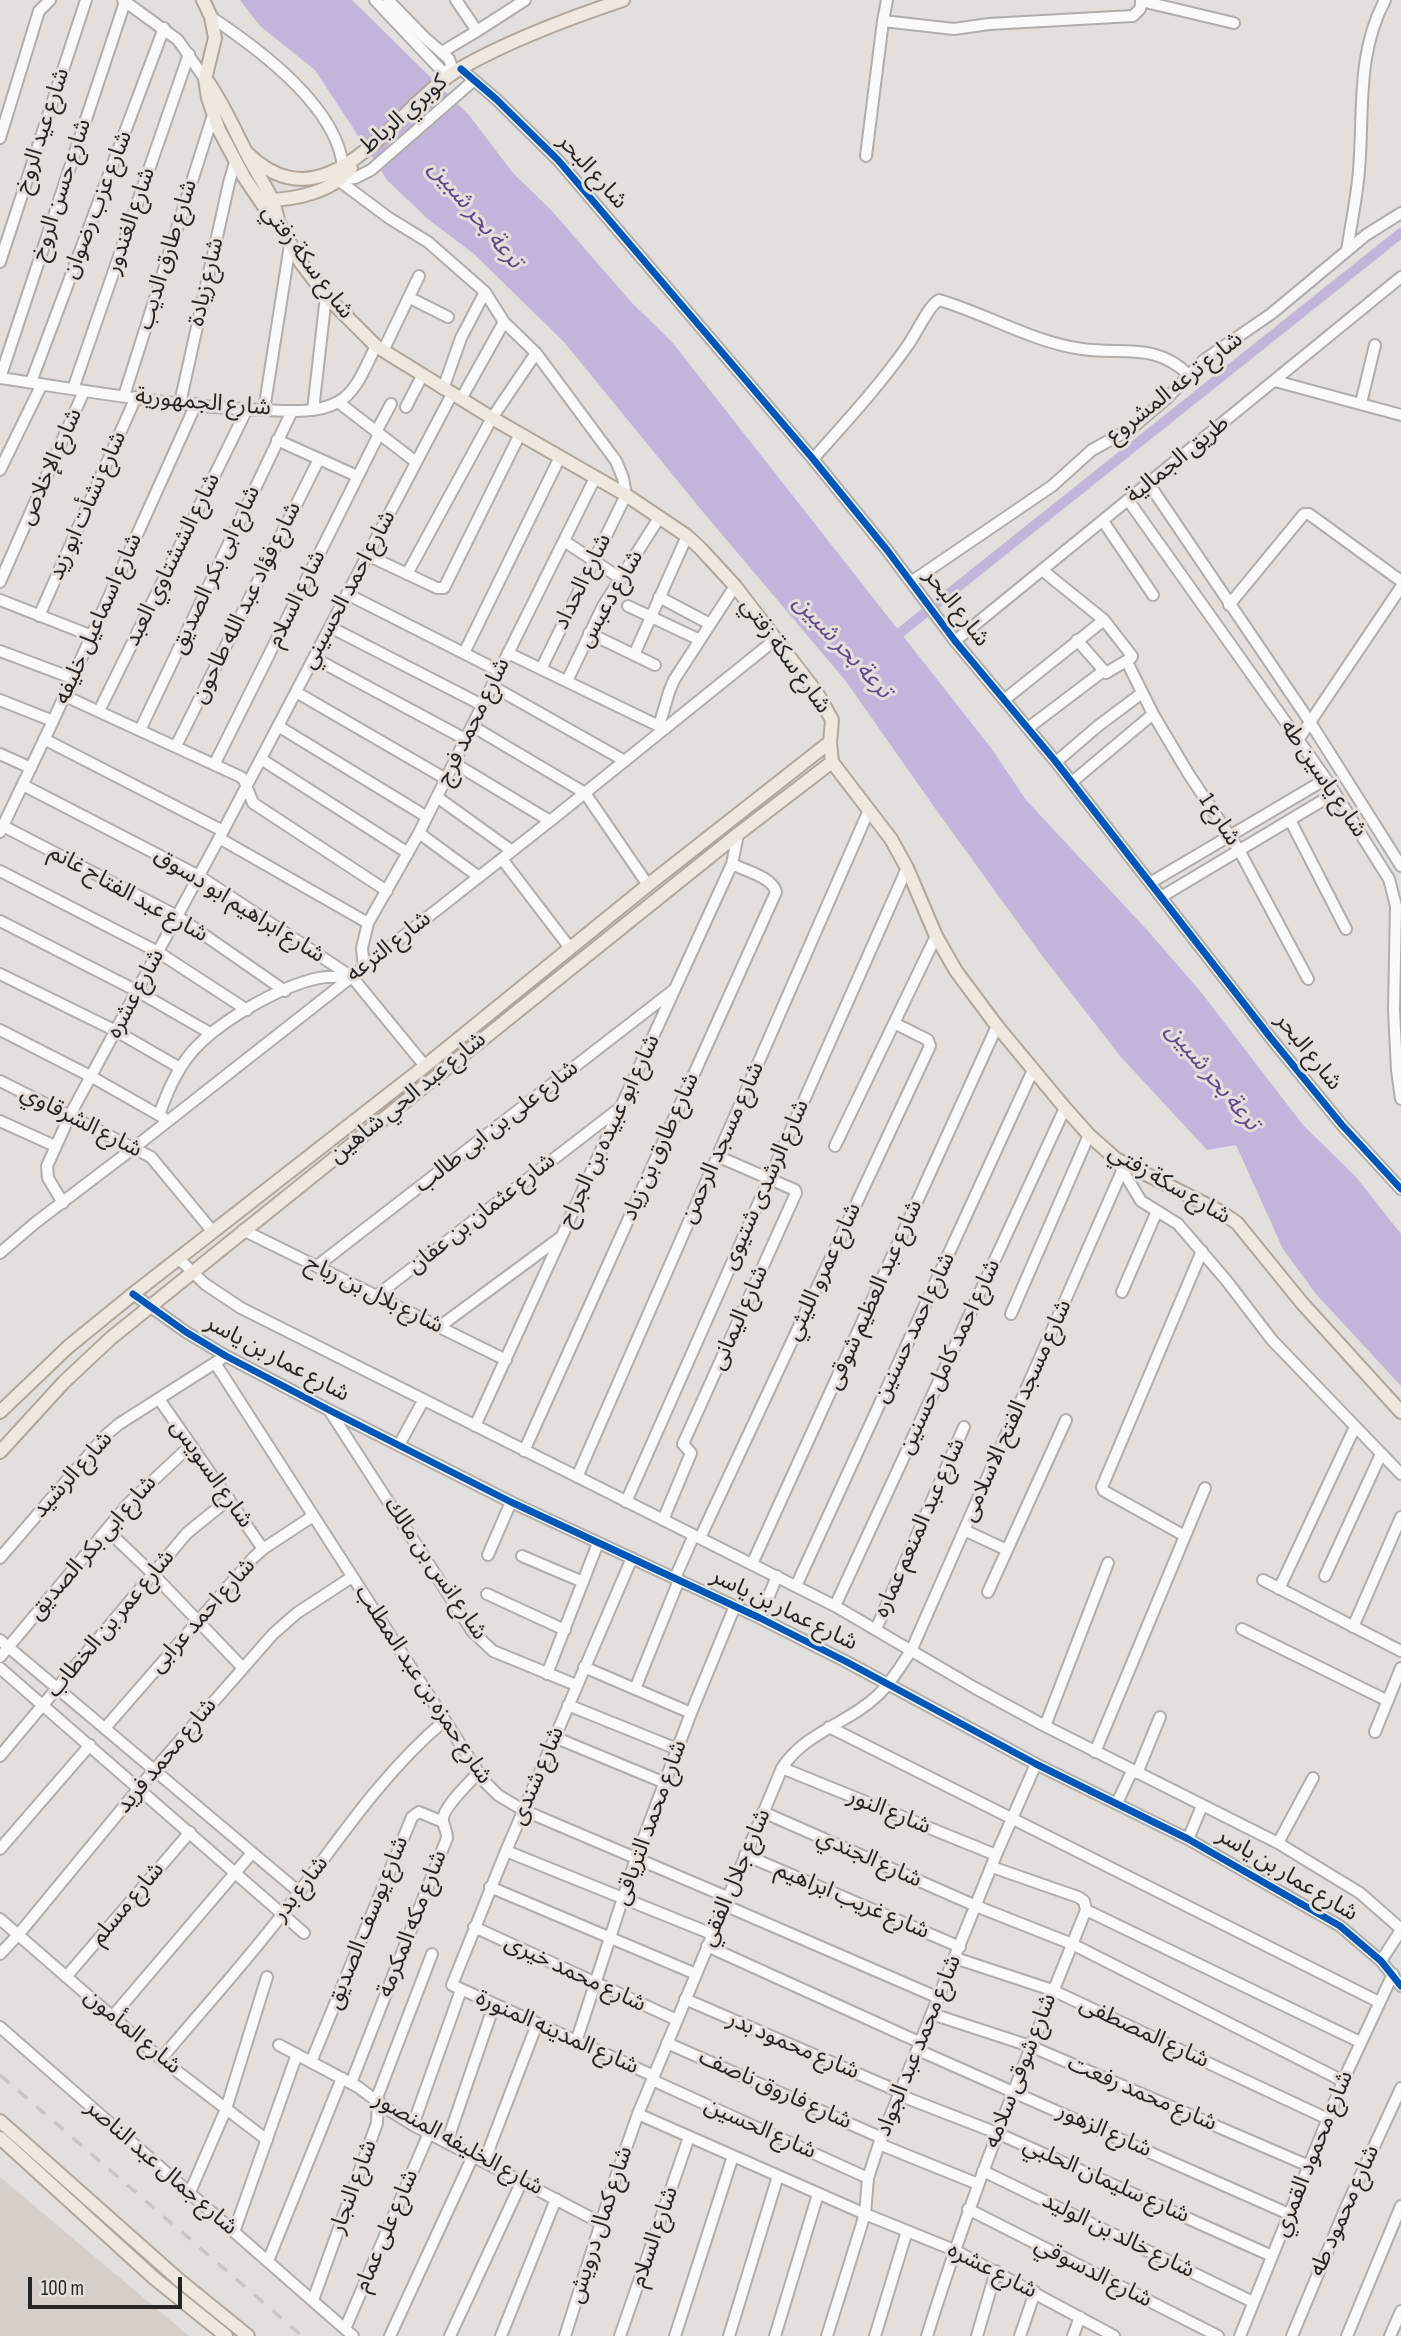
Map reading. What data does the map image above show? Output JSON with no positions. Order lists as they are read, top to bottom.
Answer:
{
  "streets": {
    "main road": ["كوبري الرباط", "شارع سكة زفتي", "شارع عبد الحي شاهين"],
    "street": [
      "شارع عيد الروخ",
      "شارع البحر",
      "شارع حسن الروخ",
      "شارع عزب رضوان",
      "شارع الغندور",
      "شارع طارق الديب",
      "شارع زيادة",
      "شارع ترعه المشروع",
      "شارع الجمهورية",
      "طريق الجمالية",
      "شارع الإخلاص",
      "شارع نشأت ابو زيد",
      "شارع الششتاوي العبد",
      "شارع ابى بكر الصديق",
      "شارع الحداد",
      "شارع احمد الحسيني",
      "شارع السلام",
      "شارع دعبس",
      "شارع فؤاد عبد الله طاحون",
      "شارع اسماعيل خليفه",
      "شارع محمد فرج",
      "شارع ياسين طه",
      "شارع 1",
      "شارع عبد الفتاح غانم",
      "شارع ابراهيم ابو دسوق",
      "شارع الترعه",
      "شارع عشره",
      "شارع الشرقاوي",
      "شارع على بن ابى طالب",
      "شارع ابو عبيده بن الجراح",
      "شارع مسجد الرحمن",
      "شارع طارق بن زياد",
      "شارع الرشدى شتيوى",
      "شارع عثمان بن عفان",
      "شارع عمرو الليثي",
      "شارع بلال بن رباح",
      "شارع عبد العظيم شوقى",
      "شارع اليمانى",
      "شارع احمد حسنين",
      "شارع احمد كامل حسنين",
      "شارع عمار بن ياسر",
      "شارع مسجد الفتح الاسلامى",
      "شارع السويس",
      "شارع الرشيد",
      "شارع عبد المنعم عماره",
      "شارع انس بن مالك",
      "شارع احمد عرابى",
      "شارع عمر بن الخطاب",
      "شارع حمزه بن عبد المطلب",
      "شارع محمد فريد",
      "شارع شندى",
      "شارع النور",
      "شارع محمد الترياقى",
      "شارع الجندي",
      "شارع جلال الفقي",
      "شارع بدر",
      "شارع غريب ابراهيم",
      "شارع مسلم",
      "شارع يوسف الصديق",
      "شارع مكه المكرمة",
      "شارع محمد خيرى",
      "شارع المأمون",
      "شارع المدينه المنورة",
      "شارع المصطفى",
      "شارع محمود بدر",
      "شارع محمد عبد الجواد",
      "شارع شوقى سلامه",
      "شارع فاروق ناصف",
      "شارع محمد رفعت",
      "شارع الحسين",
      "شارع الزهور",
      "شارع الخليفه المنصور",
      "شارع محمود القمري",
      "شارع جمال عبد الناصر",
      "شارع سليمان الحلبي",
      "شارع النجار",
      "شارع محمود طه",
      "شارع كمال درويش",
      "شارع على عمام",
      "شارع خالد بن الوليد",
      "شارع الدسوقي"
    ]
  },
  "crossings": [
    ["كوبري الرباط", "شارع البحر"],
    ["شارع البحر", "شارع ترعه المشروع"],
    ["شارع البحر", "طريق الجمالية"],
    ["شارع حسن الروخ", "شارع سكة زفتي"],
    ["شارع حسن الروخ", "شارع الجمهورية"],
    ["شارع عزب رضوان", "شارع سكة زفتي"],
    ["شارع عزب رضوان", "شارع الجمهورية"],
    ["شارع الغندور", "شارع سكة زفتي"],
    ["شارع الغندور", "شارع الجمهورية"],
    ["شارع الغندور", "شارع الإخلاص"],
    ["شارع طارق الديب", "شارع سكة زفتي"],
    ["شارع طارق الديب", "شارع الجمهورية"],
    ["شارع طارق الديب", "شارع نشأت ابو زيد"],
    ["شارع سكة زفتي", "شارع زيادة"],
    ["شارع سكة زفتي", "شارع الحداد"],
    ["شارع سكة زفتي", "شارع احمد الحسيني"],
    ["شارع سكة زفتي", "شارع دعبس"],
    ["شارع سكة زفتي", "شارع محمد فرج"],
    ["شارع سكة زفتي", "شارع الترعه"],
    ["شارع سكة زفتي", "شارع عبد الحي شاهين"],
    ["شارع سكة زفتي", "شارع مسجد الرحمن"],
    ["شارع سكة زفتي", "شارع الرشدى شتيوى"],
    ["شارع سكة زفتي", "شارع عبد العظيم شوقى"],
    ["شارع سكة زفتي", "شارع احمد حسنين"],
    ["شارع سكة زفتي", "شارع احمد كامل حسنين"],
    ["شارع سكة زفتي", "شارع مسجد الفتح الاسلامى"],
    ["شارع زيادة", "شارع الجمهورية"],
    ["شارع الجمهورية", "شارع الإخلاص"],
    ["شارع الجمهورية", "شارع نشأت ابو زيد"],
    ["شارع الجمهورية", "شارع الششتاوي العبد"],
    ["شارع الجمهورية", "شارع ابى بكر الصديق"],
    ["شارع الجمهورية", "شارع اسماعيل خليفه"],
    ["طريق الجمالية", "شارع ياسين طه"],
    ["شارع ابى بكر الصديق", "شارع السويس"],
    ["شارع احمد الحسيني", "شارع عشره"],
    ["شارع السلام", "شارع عشره"],
    ["شارع اسماعيل خليفه", "شارع عبد الفتاح غانم"],
    ["شارع اسماعيل خليفه", "شارع ابراهيم ابو دسوق"],
    ["شارع محمد فرج", "شارع الترعه"],
    ["شارع عبد الفتاح غانم", "شارع عشره"],
    ["شارع ابراهيم ابو دسوق", "شارع الترعه"],
    ["شارع ابراهيم ابو دسوق", "شارع عشره"],
    ["شارع ابراهيم ابو دسوق", "شارع عبد الحي شاهين"],
    ["شارع الترعه", "شارع عشره"],
    ["شارع الترعه", "شارع الشرقاوي"],
    ["شارع عشره", "شارع الشرقاوي"],
    ["شارع عشره", "شارع جلال الفقي"],
    ["شارع عشره", "شارع محمد عبد الجواد"],
    ["شارع عشره", "شارع شوقى سلامه"],
    ["شارع عشره", "شارع كمال درويش"],
    ["شارع عبد الحي شاهين", "شارع الشرقاوي"],
    ["شارع عبد الحي شاهين", "شارع ابو عبيده بن الجراح"],
    ["شارع عبد الحي شاهين", "شارع بلال بن رباح"],
    ["شارع عبد الحي شاهين", "شارع عمار بن ياسر"],
    ["شارع على بن ابى طالب", "شارع ابو عبيده بن الجراح"],
    ["شارع على بن ابى طالب", "شارع بلال بن رباح"],
    ["شارع ابو عبيده بن الجراح", "شارع طارق بن زياد"],
    ["شارع ابو عبيده بن الجراح", "شارع عثمان بن عفان"],
    ["شارع ابو عبيده بن الجراح", "شارع بلال بن رباح"],
    ["شارع ابو عبيده بن الجراح", "شارع عمار بن ياسر"],
    ["شارع مسجد الرحمن", "شارع اليمانى"],
    ["شارع مسجد الرحمن", "شارع عمار بن ياسر"],
    ["شارع طارق بن زياد", "شارع عمار بن ياسر"],
    ["شارع الرشدى شتيوى", "شارع اليمانى"],
    ["شارع الرشدى شتيوى", "شارع عمار بن ياسر"],
    ["شارع عثمان بن عفان", "شارع بلال بن رباح"],
    ["شارع عمرو الليثي", "شارع عمار بن ياسر"],
    ["شارع عبد العظيم شوقى", "شارع عمار بن ياسر"],
    ["شارع اليمانى", "شارع عمار بن ياسر"],
    ["شارع احمد حسنين", "شارع عمار بن ياسر"],
    ["شارع احمد كامل حسنين", "شارع عمار بن ياسر"],
    ["شارع عمار بن ياسر", "شارع مسجد الفتح الاسلامى"],
    ["شارع عمار بن ياسر", "شارع الرشيد"],
    ["شارع عمار بن ياسر", "شارع عبد المنعم عماره"],
    ["شارع عمار بن ياسر", "شارع انس بن مالك"],
    ["شارع عمار بن ياسر", "شارع شندى"],
    ["شارع عمار بن ياسر", "شارع محمد الترياقى"],
    ["شارع عمار بن ياسر", "شارع جلال الفقي"],
    ["شارع عمار بن ياسر", "شارع محمد عبد الجواد"],
    ["شارع عمار بن ياسر", "شارع محمود القمري"],
    ["شارع مسجد الفتح الاسلامى", "شارع جلال الفقي"],
    ["شارع السويس", "شارع الرشيد"],
    ["شارع السويس", "شارع احمد عرابى"],
    ["شارع السويس", "شارع عمر بن الخطاب"],
    ["شارع الرشيد", "شارع حمزه بن عبد المطلب"],
    ["شارع انس بن مالك", "شارع شندى"],
    ["شارع احمد عرابى", "شارع حمزه بن عبد المطلب"],
    ["شارع حمزه بن عبد المطلب", "شارع محمد فريد"],
    ["شارع حمزه بن عبد المطلب", "شارع شندى"],
    ["شارع حمزه بن عبد المطلب", "شارع محمد الترياقى"],
    ["شارع حمزه بن عبد المطلب", "شارع جلال الفقي"],
    ["شارع حمزه بن عبد المطلب", "شارع بدر"],
    ["شارع حمزه بن عبد المطلب", "شارع مكه المكرمة"],
    ["شارع حمزه بن عبد المطلب", "شارع محمد عبد الجواد"],
    ["شارع محمد فريد", "شارع المأمون"],
    ["شارع شندى", "شارع محمد خيرى"],
    ["شارع شندى", "شارع المدينه المنورة"],
    ["شارع النور", "شارع جلال الفقي"],
    ["شارع النور", "شارع محمد عبد الجواد"],
    ["شارع محمد الترياقى", "شارع محمد خيرى"],
    ["شارع محمد الترياقى", "شارع المدينه المنورة"],
    ["شارع الجندي", "شارع جلال الفقي"],
    ["شارع الجندي", "شارع محمد عبد الجواد"],
    ["شارع الجندي", "شارع شوقى سلامه"],
    ["شارع الجندي", "شارع محمود القمري"],
    ["شارع جلال الفقي", "شارع غريب ابراهيم"],
    ["شارع جلال الفقي", "شارع محمد خيرى"],
    ["شارع جلال الفقي", "شارع المدينه المنورة"],
    ["شارع جلال الفقي", "شارع محمود بدر"],
    ["شارع جلال الفقي", "شارع فاروق ناصف"],
    ["شارع جلال الفقي", "شارع الحسين"],
    ["شارع جلال الفقي", "شارع الزهور"],
    ["شارع جلال الفقي", "شارع كمال درويش"],
    ["شارع بدر", "شارع المأمون"],
    ["شارع غريب ابراهيم", "شارع المصطفى"],
    ["شارع غريب ابراهيم", "شارع محمد عبد الجواد"],
    ["شارع مسلم", "شارع المأمون"],
    ["شارع يوسف الصديق", "شارع مكه المكرمة"],
    ["شارع يوسف الصديق", "شارع الخليفه المنصور"],
    ["شارع مكه المكرمة", "شارع الخليفه المنصور"],
    ["شارع مكه المكرمة", "شارع جمال عبد الناصر"],
    ["شارع المدينه المنورة", "شارع الحسين"],
    ["شارع المصطفى", "شارع محمد عبد الجواد"],
    ["شارع المصطفى", "شارع شوقى سلامه"],
    ["شارع المصطفى", "شارع محمود القمري"],
    ["شارع محمود بدر", "شارع محمد عبد الجواد"],
    ["شارع محمود بدر", "شارع سليمان الحلبي"],
    ["شارع محمد عبد الجواد", "شارع فاروق ناصف"],
    ["شارع محمد عبد الجواد", "شارع محمد رفعت"],
    ["شارع محمد عبد الجواد", "شارع الحسين"],
    ["شارع محمد عبد الجواد", "شارع الزهور"],
    ["شارع محمد عبد الجواد", "شارع سليمان الحلبي"],
    ["شارع شوقى سلامه", "شارع فاروق ناصف"],
    ["شارع شوقى سلامه", "شارع محمد رفعت"],
    ["شارع شوقى سلامه", "شارع الزهور"],
    ["شارع شوقى سلامه", "شارع سليمان الحلبي"],
    ["شارع شوقى سلامه", "شارع خالد بن الوليد"],
    ["شارع شوقى سلامه", "شارع الدسوقي"],
    ["شارع محمد رفعت", "شارع محمود القمري"],
    ["شارع الزهور", "شارع محمود القمري"],
    ["شارع الخليفه المنصور", "شارع النجار"],
    ["شارع الخليفه المنصور", "شارع كمال درويش"],
    ["شارع الخليفه المنصور", "شارع على عمام"],
    ["شارع محمود القمري", "شارع سليمان الحلبي"],
    ["شارع محمود القمري", "شارع خالد بن الوليد"],
    ["شارع جمال عبد الناصر", "شارع النجار"],
    ["شارع جمال عبد الناصر", "شارع على عمام"]
  ],
  "water": ["ترعة بحر شبين"],
  "scale_bar": "100 m"
}
